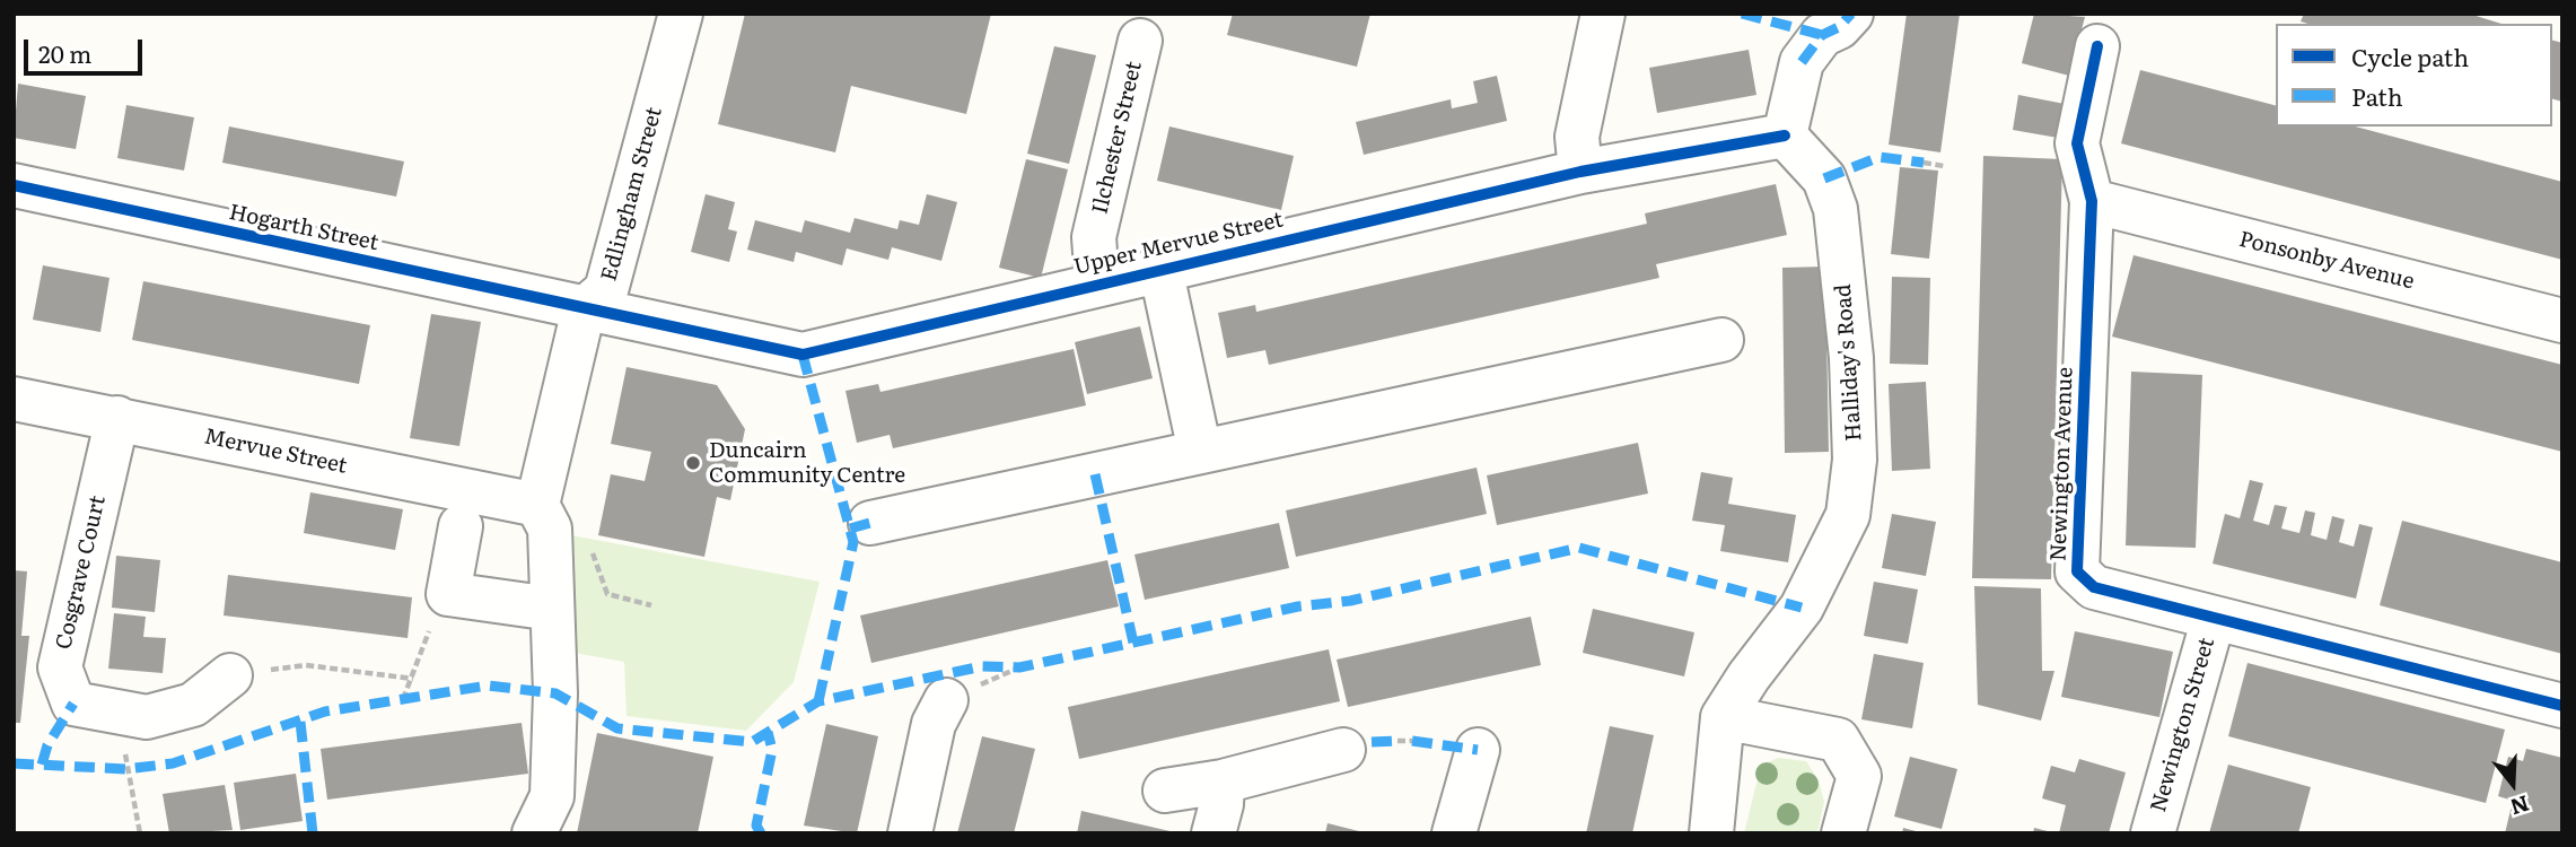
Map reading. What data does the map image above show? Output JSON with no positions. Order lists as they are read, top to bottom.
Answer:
{
  "streets": {
    "street": [
      "Ilchester Street",
      "Edlingham Street",
      "Hogarth Street",
      "Upper Mervue Street",
      "Ponsonby Avenue",
      "Halliday's Road",
      "Mervue Street",
      "Newington Avenue",
      "Cosgrave Court",
      "Newington Street"
    ]
  },
  "crossings": [
    ["Ilchester Street", "Upper Mervue Street"],
    ["Edlingham Street", "Hogarth Street"],
    ["Edlingham Street", "Upper Mervue Street"],
    ["Edlingham Street", "Mervue Street"],
    ["Hogarth Street", "Upper Mervue Street"],
    ["Upper Mervue Street", "Halliday's Road"],
    ["Ponsonby Avenue", "Newington Avenue"],
    ["Mervue Street", "Cosgrave Court"],
    ["Newington Avenue", "Newington Street"]
  ],
  "places": ["Duncairn Community Centre"],
  "legend": ["Cycle path", "Path"],
  "scale_bar": "20 m",
  "north": "bottom"
}
